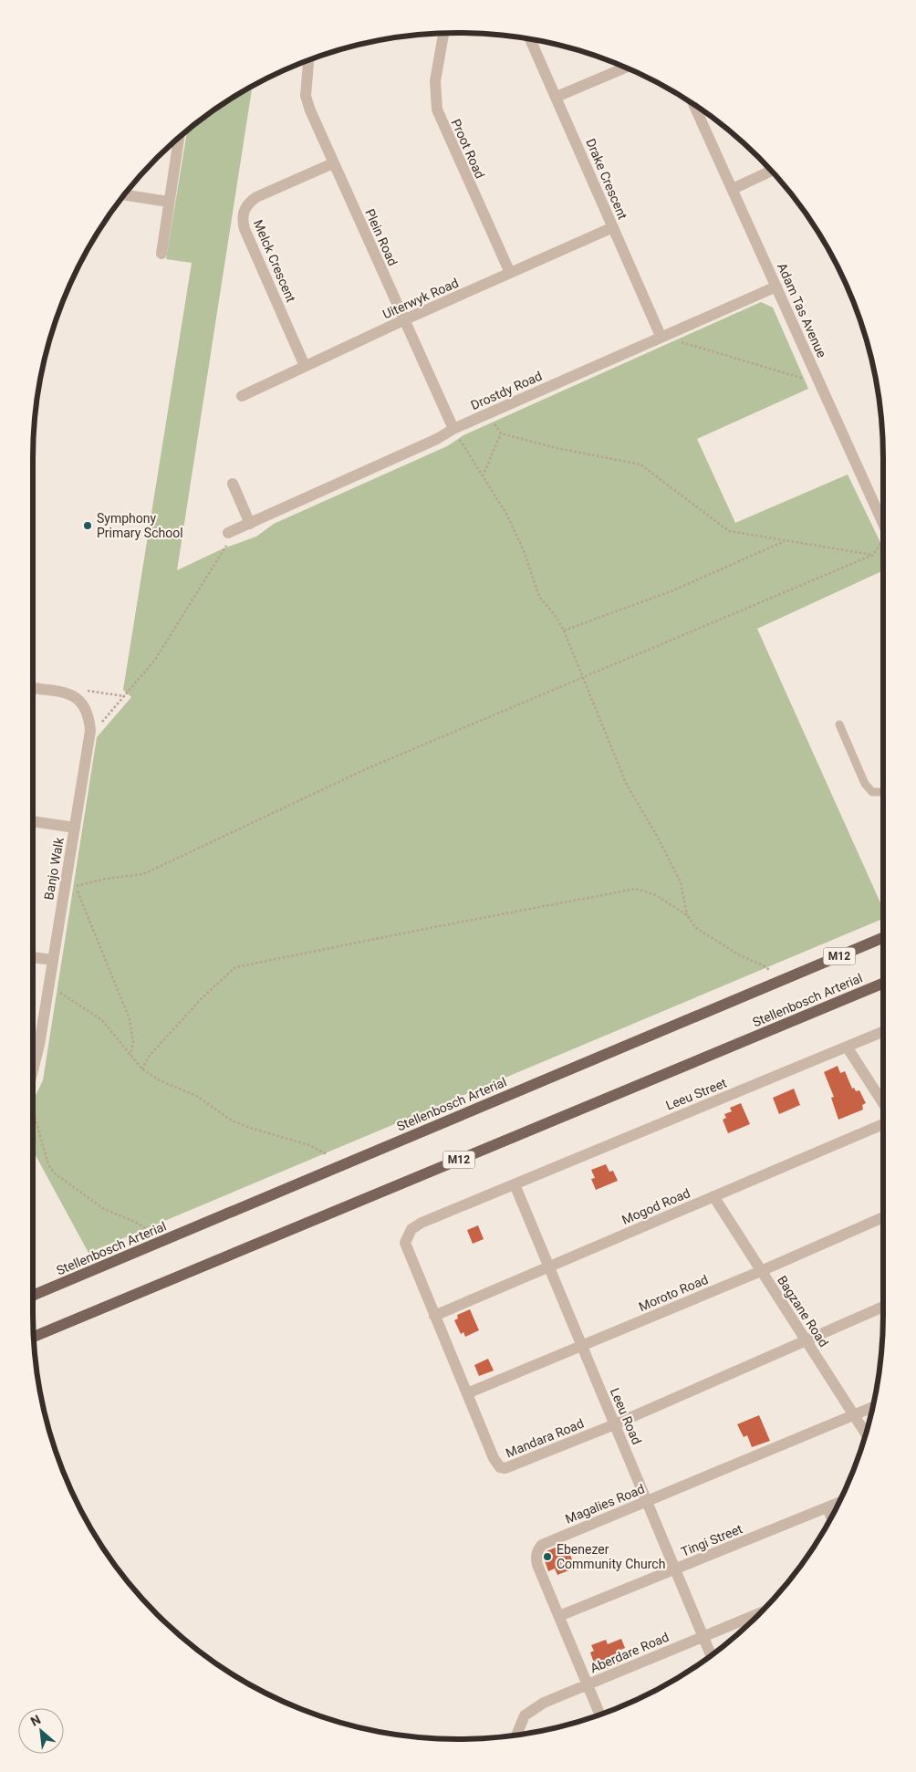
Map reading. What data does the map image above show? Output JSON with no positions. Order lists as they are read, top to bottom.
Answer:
{
  "streets": {
    "main road": ["M12", "Stellenbosch Arterial"],
    "street": [
      "Proot Road",
      "Drake Crescent",
      "Plein Road",
      "Melck Crescent",
      "Uiterwyk Road",
      "Adam Tas Avenue",
      "Drostdy Road",
      "Banjo Walk",
      "Leeu Street",
      "Mogod Road",
      "Moroto Road",
      "Bagzane Road",
      "Leeu Road",
      "Mandara Road",
      "Magalies Road",
      "Tingi Street",
      "Aberdare Road"
    ]
  },
  "crossings": [
    ["Proot Road", "Uiterwyk Road"],
    ["Drake Crescent", "Uiterwyk Road"],
    ["Drake Crescent", "Drostdy Road"],
    ["Plein Road", "Melck Crescent"],
    ["Plein Road", "Uiterwyk Road"],
    ["Plein Road", "Drostdy Road"],
    ["Melck Crescent", "Uiterwyk Road"],
    ["Adam Tas Avenue", "Drostdy Road"],
    ["Leeu Street", "Leeu Road"],
    ["Leeu Street", "Mandara Road"],
    ["Mogod Road", "Bagzane Road"],
    ["Mogod Road", "Leeu Road"],
    ["Mogod Road", "Mandara Road"],
    ["Moroto Road", "Bagzane Road"],
    ["Moroto Road", "Leeu Road"],
    ["Moroto Road", "Mandara Road"],
    ["Bagzane Road", "Mandara Road"],
    ["Bagzane Road", "Magalies Road"],
    ["Leeu Road", "Mandara Road"],
    ["Leeu Road", "Magalies Road"],
    ["Leeu Road", "Tingi Street"],
    ["Leeu Road", "Aberdare Road"],
    ["Magalies Road", "Tingi Street"],
    ["Magalies Road", "Aberdare Road"]
  ],
  "places": ["Symphony Primary School", "Ebenezer Community Church"],
  "north": "top left"
}
